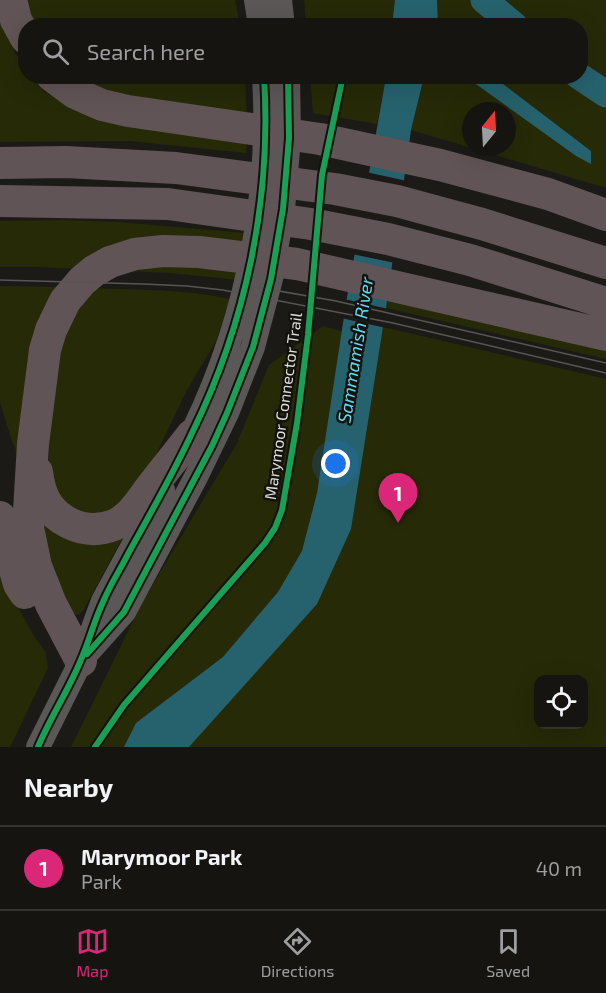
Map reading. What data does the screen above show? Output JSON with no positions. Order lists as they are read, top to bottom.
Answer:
{
  "streets": {
    "cycle path": ["Marymoor Connector Trail"]
  },
  "water": ["Sammamish River"],
  "north": "top",
  "page": {
    "search": "Search here",
    "pins": "1",
    "heading": "Nearby",
    "list": [
      {
        "mark": "1",
        "name": "Marymoor Park",
        "note": "Park",
        "value": "40 m"
      }
    ],
    "nav": ["Map", "Directions", "Saved"]
  }
}
